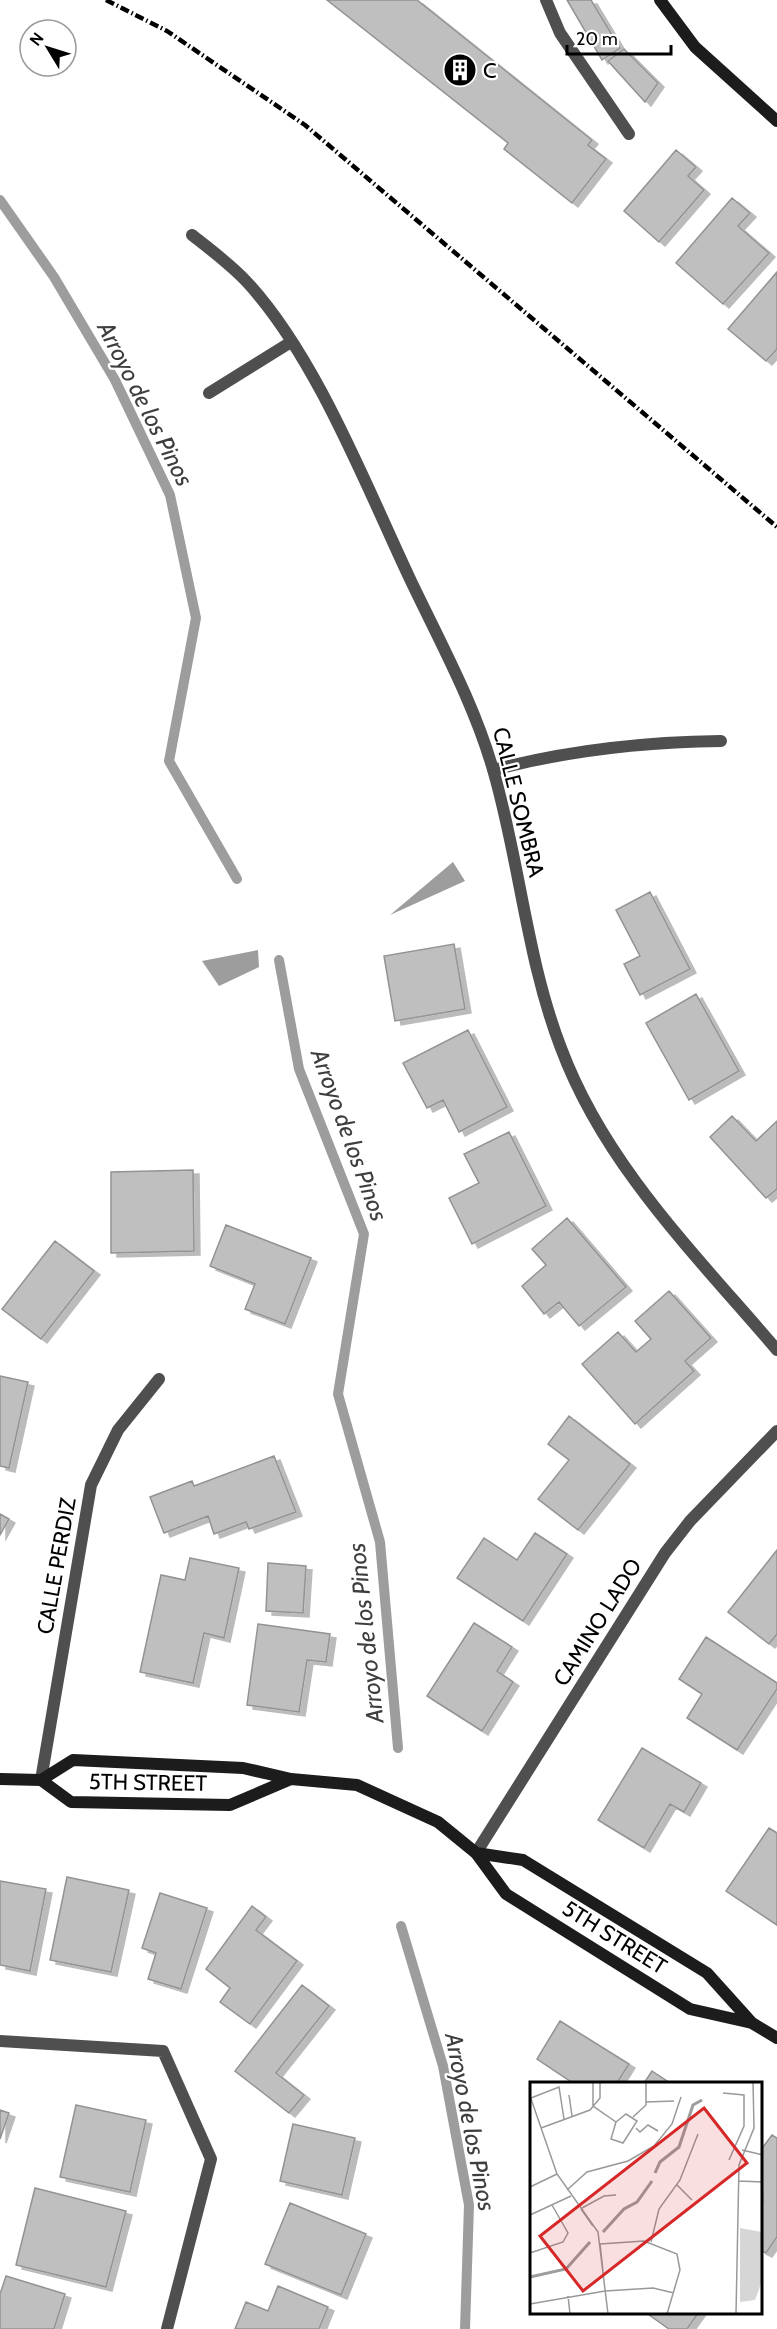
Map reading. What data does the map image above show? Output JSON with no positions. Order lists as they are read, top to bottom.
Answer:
{
  "streets": {
    "street": [
      "CALLE SOMBRA",
      "CALLE PERDIZ",
      "CAMINO LADO",
      "5TH STREET"
    ]
  },
  "crossings": [
    ["CALLE PERDIZ", "5TH STREET"],
    ["CAMINO LADO", "5TH STREET"]
  ],
  "water": ["Arroyo de los Pinos"],
  "places": {
    "building": ["C"]
  },
  "scale_bar": "20 m",
  "north": "top left"
}
